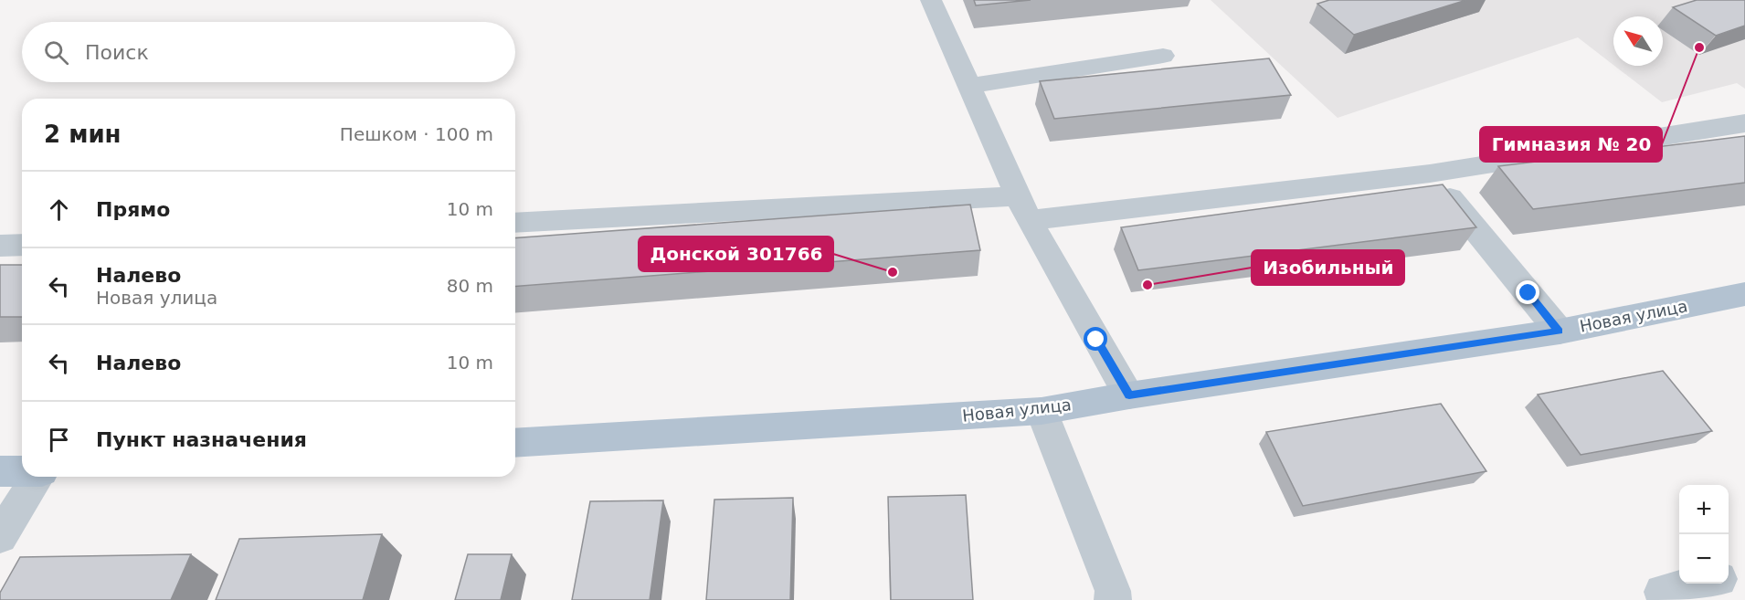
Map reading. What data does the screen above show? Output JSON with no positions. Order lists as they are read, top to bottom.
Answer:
{
  "streets": {
    "main road": ["Новая улица"]
  },
  "places": ["Гимназия № 20", "Донской 301766", "Изобильный"],
  "north": "top left",
  "page": {
    "search": "Поиск",
    "heading": ["2 мин", "Пешком · 100 m"],
    "list": [
      ["Прямо", "10 m"],
      ["Налево", "Новая улица", "80 m"],
      ["Налево", "10 m"],
      "Пункт назначения"
    ],
    "map_buttons": ["+", "−"]
  }
}
